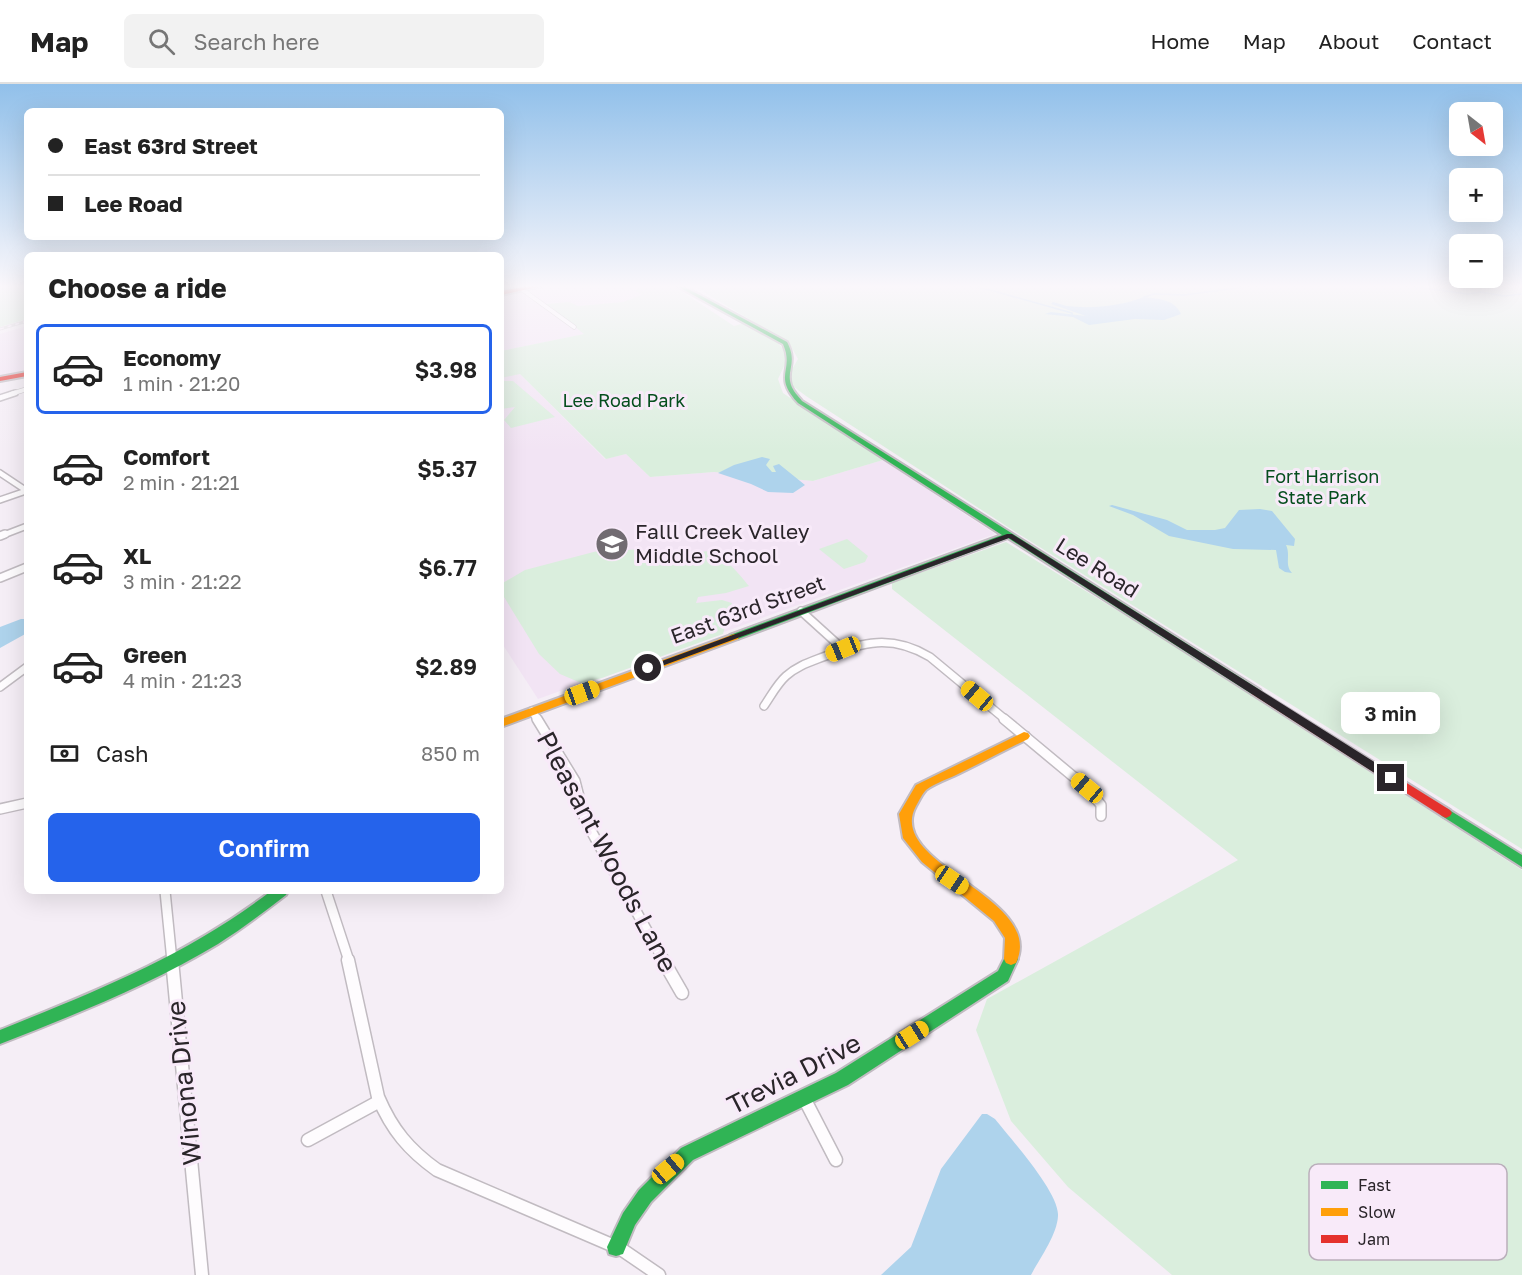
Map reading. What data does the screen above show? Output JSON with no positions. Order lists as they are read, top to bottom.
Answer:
{
  "streets": {
    "street": [
      "Lee Road",
      "East 63rd Street",
      "Pleasant Woods Lane",
      "Trevia Drive",
      "Winona Drive"
    ]
  },
  "crossings": [
    ["Lee Road", "East 63rd Street"],
    ["East 63rd Street", "Pleasant Woods Lane"]
  ],
  "parks": ["Lee Road Park", "Fort Harrison State Park"],
  "places": {
    "school or university": ["Falll Creek Valley Middle School"]
  },
  "legend": ["Fast", "Slow", "Jam"],
  "north": "bottom right",
  "page": {
    "header": "Map",
    "search": "Search here",
    "nav": [
      "Home",
      "Map",
      "About",
      "Contact"
    ],
    "map_buttons": ["+", "−"],
    "banner": ["East 63rd Street", "Lee Road"],
    "heading": "Choose a ride",
    "list": [
      {
        "name": "Economy",
        "note": "1 min · 21:20",
        "value": "$3.98"
      },
      {
        "name": "Comfort",
        "note": "2 min · 21:21",
        "value": "$5.37"
      },
      {
        "name": "XL",
        "note": "3 min · 21:22",
        "value": "$6.77"
      },
      {
        "name": "Green",
        "note": "4 min · 21:23",
        "value": "$2.89"
      }
    ],
    "bubble": "3 min",
    "pay": ["Cash", "850 m"],
    "buttons": "Confirm"
  }
}
